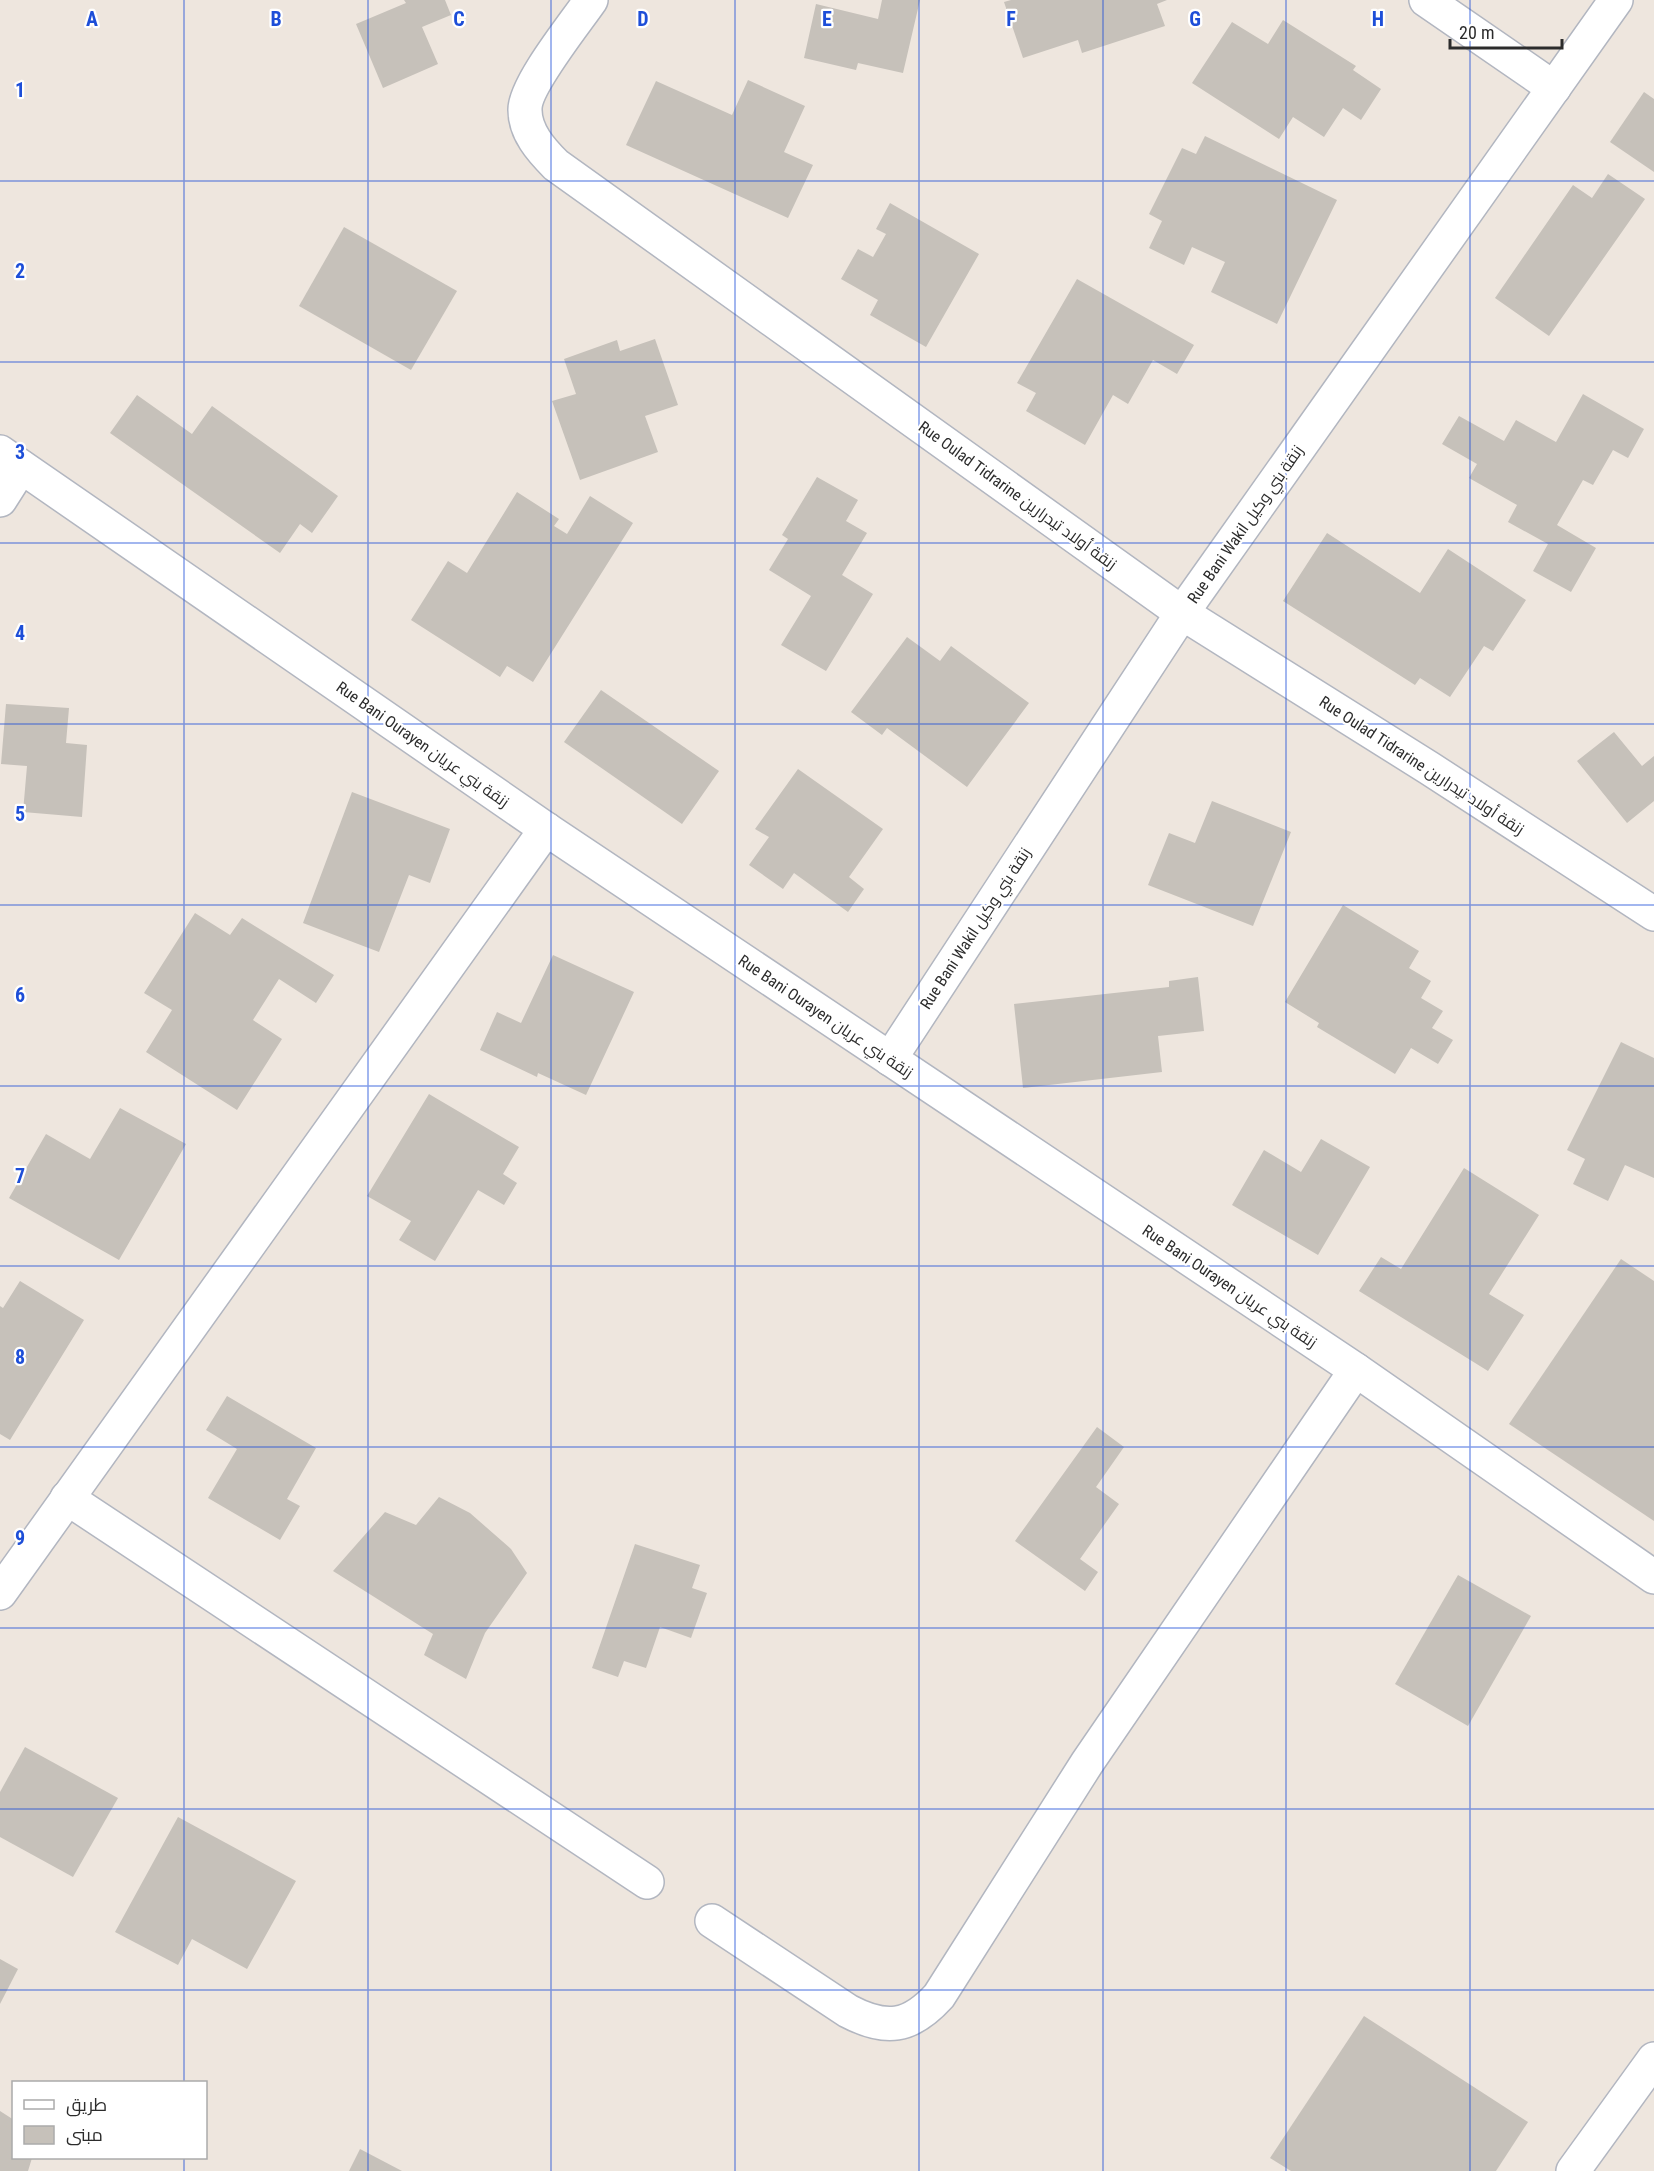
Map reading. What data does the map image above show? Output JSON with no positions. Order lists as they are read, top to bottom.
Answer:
{
  "streets": {
    "street": ["Rue Oulad Tidrarine زنقة أولاد تيدرارين", "Rue Bani Wakil زنقة بني وكيل", "Rue Bani Ourayen زنقة بني عريان"]
  },
  "crossings": [
    ["Rue Oulad Tidrarine زنقة أولاد تيدرارين", "Rue Bani Wakil زنقة بني وكيل"],
    ["Rue Bani Wakil زنقة بني وكيل", "Rue Bani Ourayen زنقة بني عريان"]
  ],
  "legend": ["طريق", "مبنى"],
  "scale_bar": "20 m",
  "grid": {
    "columns": [
      "A",
      "B",
      "C",
      "D",
      "E",
      "F",
      "G",
      "H"
    ],
    "rows": [
      "1",
      "2",
      "3",
      "4",
      "5",
      "6",
      "7",
      "8",
      "9"
    ]
  }
}
